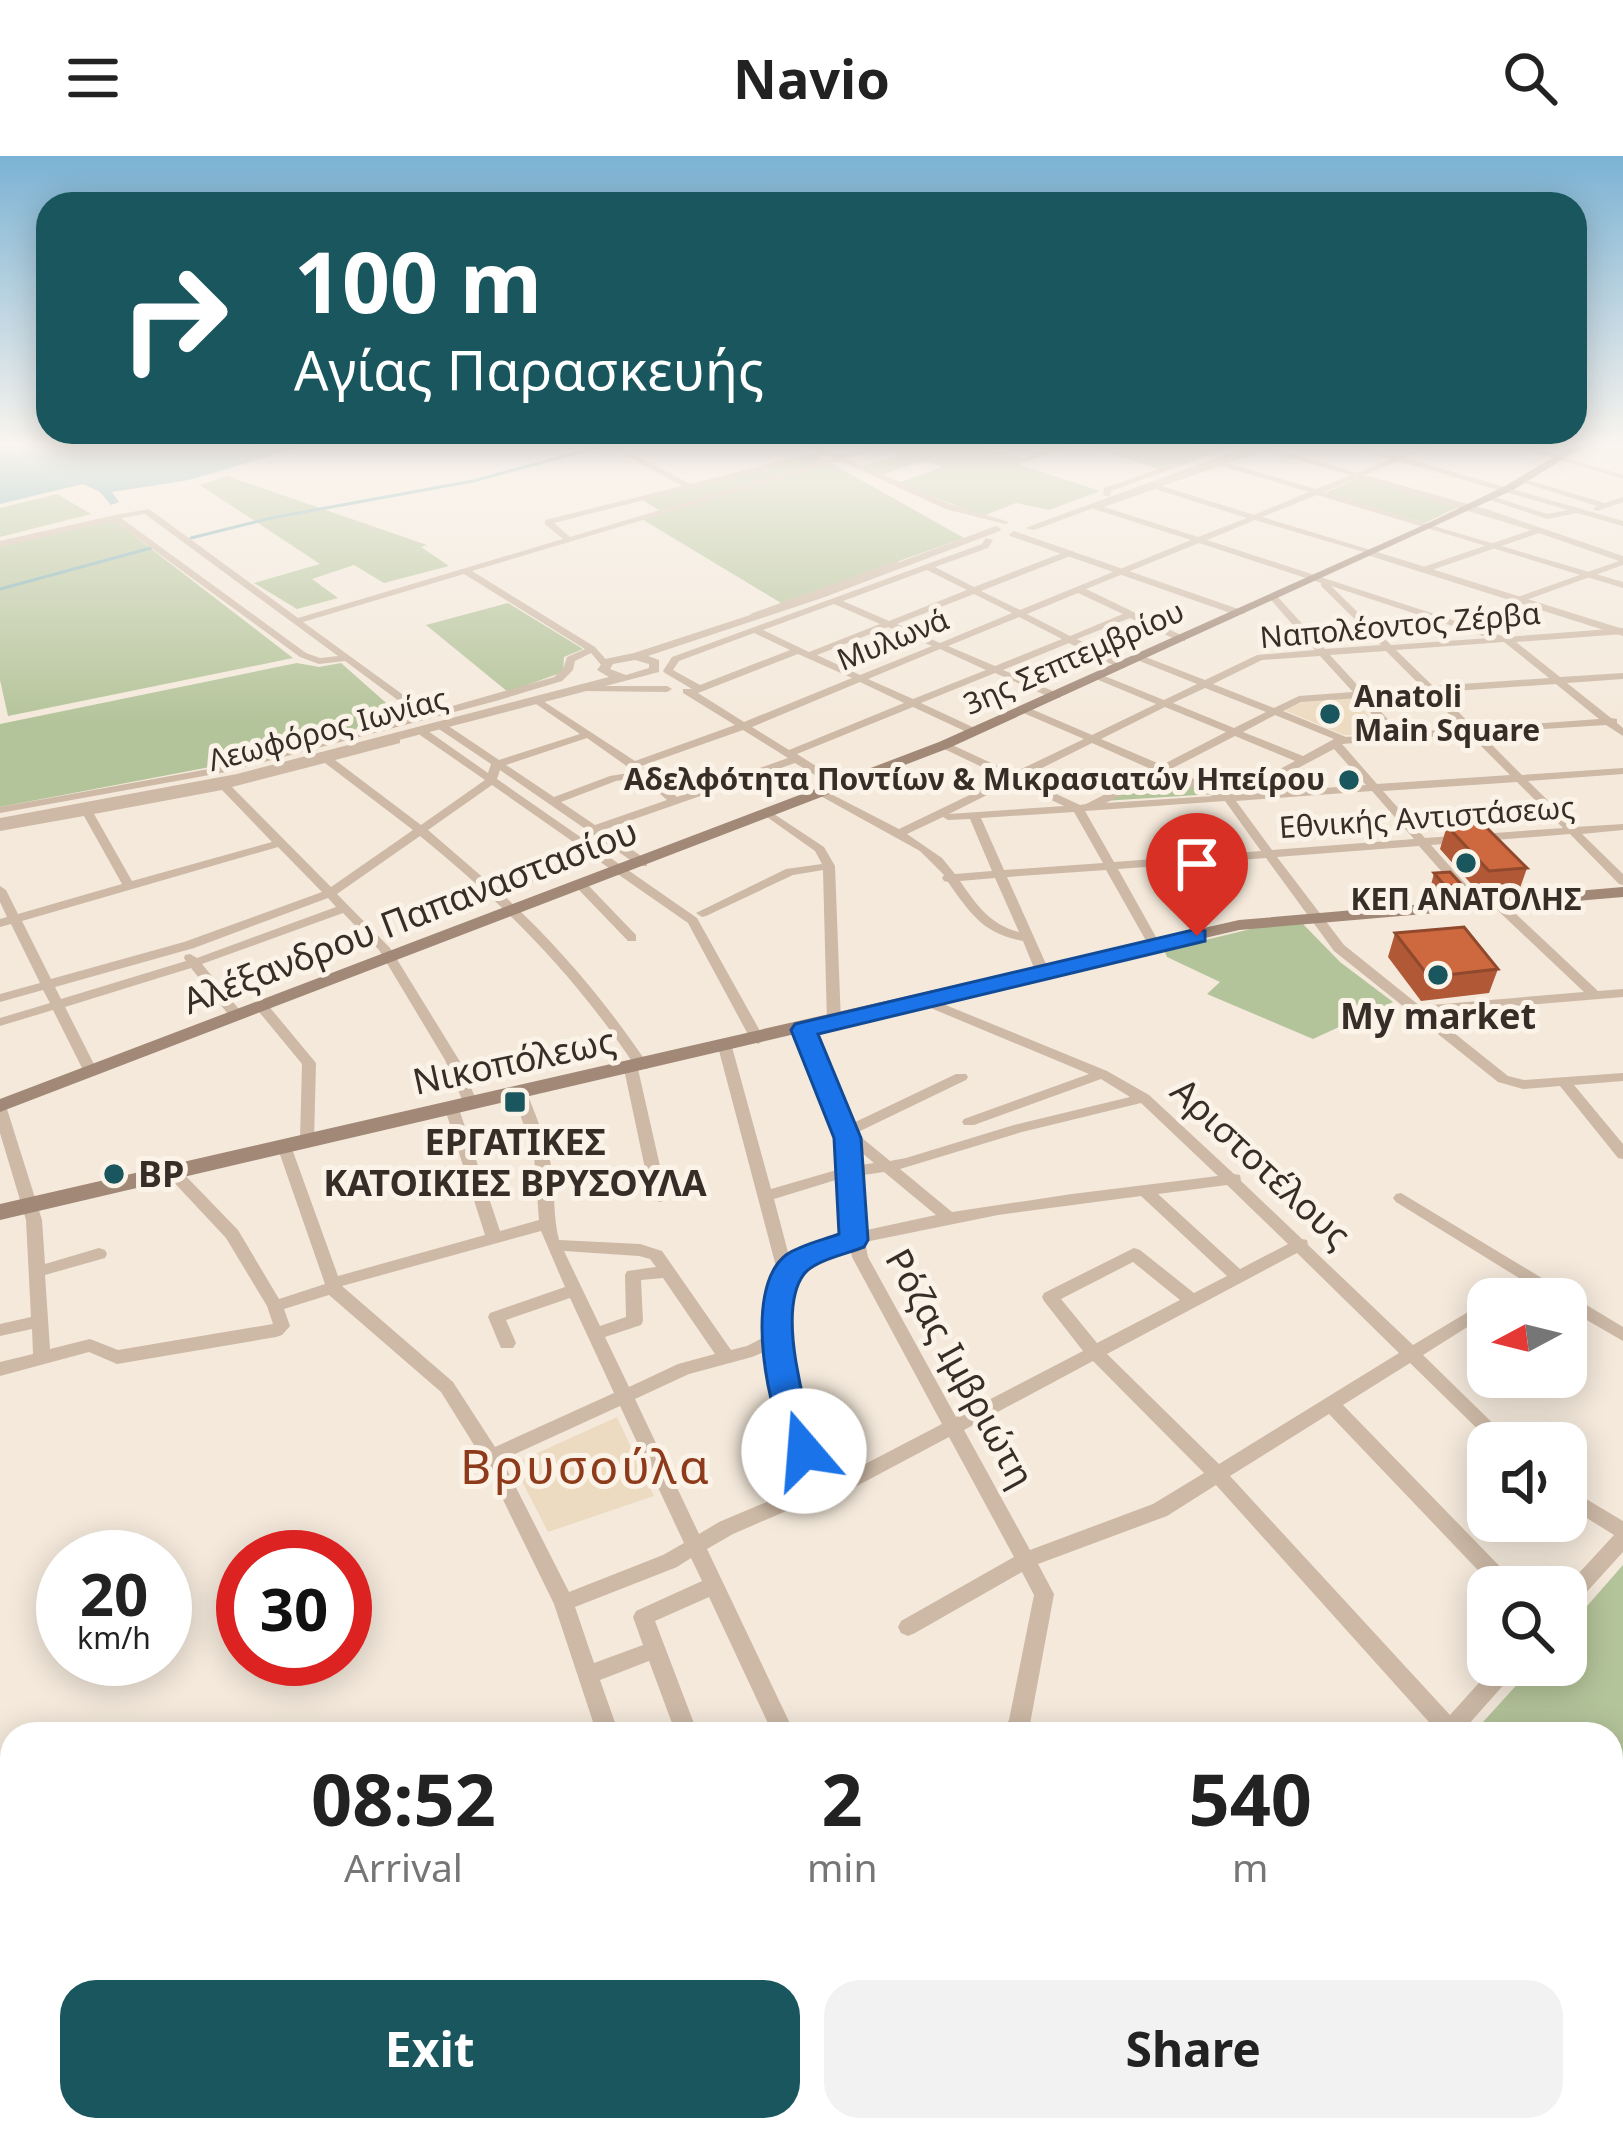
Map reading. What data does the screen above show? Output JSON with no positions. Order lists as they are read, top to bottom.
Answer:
{
  "streets": {
    "main road": ["3ης Σεπτεμβρίου", "Αλέξανδρου Παπαναστασίου", "Νικοπόλεως"],
    "street": [
      "Ναπολέοντος Ζέρβα",
      "Μυλωνά",
      "Λεωφόρος Ιωνίας",
      "Εθνικής Αντιστάσεως",
      "Αριστοτέλους",
      "Ρόζας Ιμβριώτη"
    ]
  },
  "crossings": [
    ["3ης Σεπτεμβρίου", "Αλέξανδρου Παπαναστασίου"],
    ["Νικοπόλεως", "Αριστοτέλους"],
    ["Νικοπόλεως", "Ρόζας Ιμβριώτη"]
  ],
  "districts": ["Βρυσούλα"],
  "places": {
    "other": [
      "Anatoli Main Square",
      "Αδελφότητα Ποντίων & Μικρασιατών Ηπείρου",
      "ΚΕΠ ΑΝΑΤΟΛΗΣ",
      "My market",
      "BP"
    ],
    "transit": ["ΕΡΓΑΤΙΚΕΣ ΚΑΤΟΙΚΙΕΣ ΒΡΥΣΟΥΛΑ"]
  },
  "north": "left",
  "page": {
    "header": "Navio",
    "turn": ["100 m", "Αγίας Παρασκευής"],
    "speed": "20 km/h",
    "limit": "30",
    "eta": [
      "08:52",
      "Arrival",
      "2",
      "min",
      "540",
      "m"
    ],
    "buttons": ["Exit", "Share"]
  }
}
